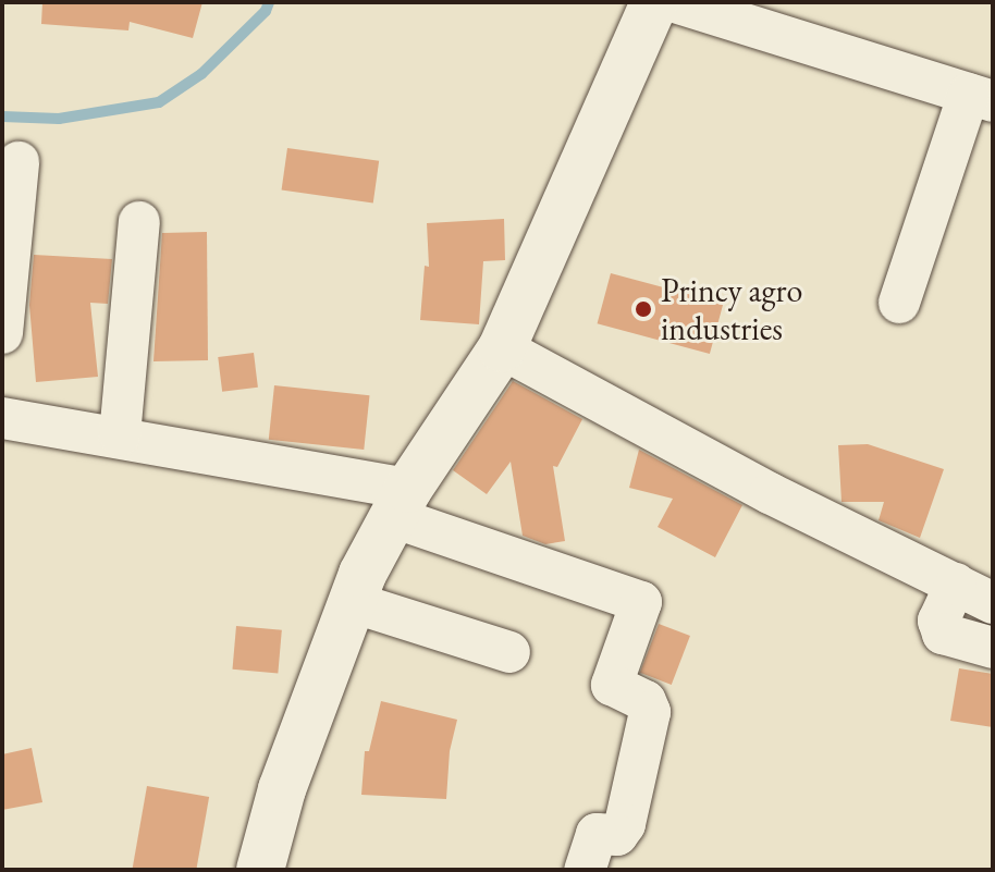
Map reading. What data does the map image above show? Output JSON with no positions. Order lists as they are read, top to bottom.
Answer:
{
  "places": ["Princy agro industries"]
}
